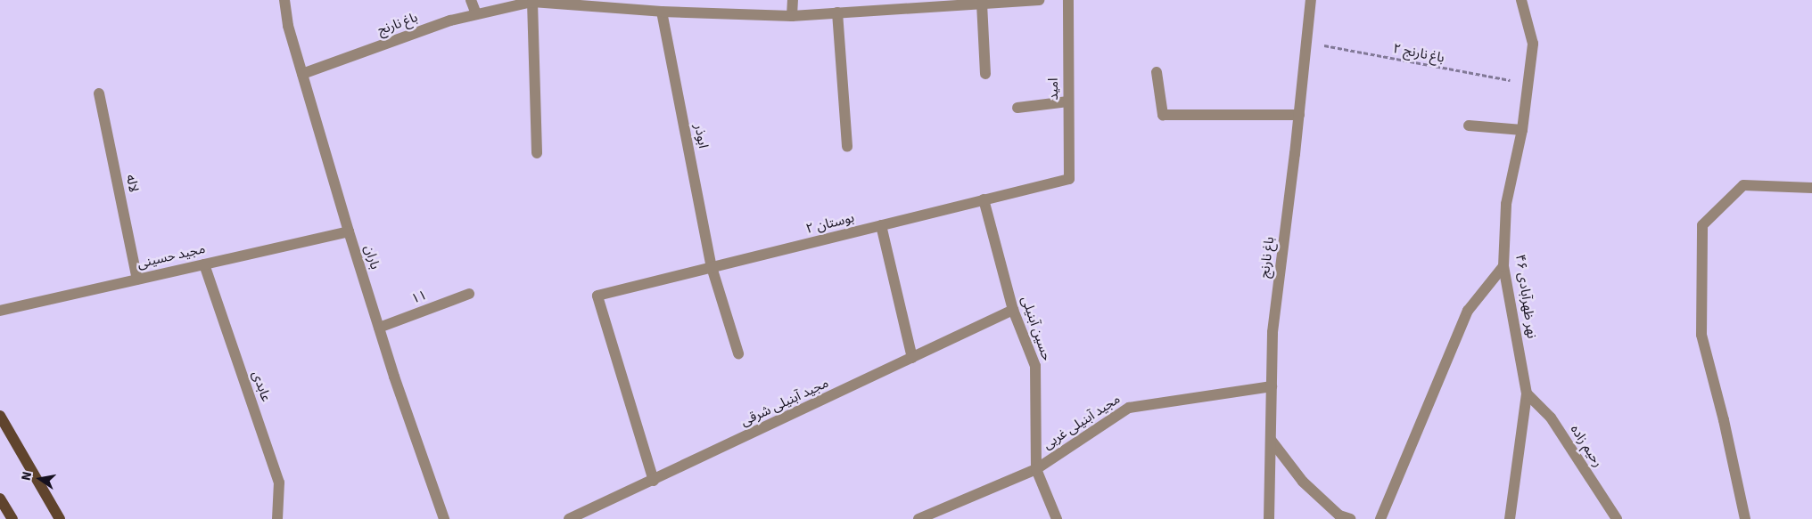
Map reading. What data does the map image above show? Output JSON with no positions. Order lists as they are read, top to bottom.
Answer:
{
  "streets": {
    "street": [
      "باغ نارنج",
      "امید",
      "ابوذر",
      "لاله",
      "بوستان ۲",
      "مجید حسینی",
      "باران",
      "نهر ظهرآبادی ۴۶",
      "۱۱",
      "حسین آبنیلی",
      "عابدی",
      "مجید آبنیلی شرقی",
      "مجید آبنیلی غربی",
      "رحیم زاده"
    ],
    "path": ["باغ نارنج ۲"]
  },
  "crossings": [
    ["باغ نارنج", "باغ نارنج ۲"],
    ["باغ نارنج", "ابوذر"],
    ["باغ نارنج", "باران"],
    ["باغ نارنج", "مجید آبنیلی غربی"],
    ["باغ نارنج ۲", "نهر ظهرآبادی ۴۶"],
    ["امید", "بوستان ۲"],
    ["ابوذر", "بوستان ۲"],
    ["لاله", "مجید حسینی"],
    ["بوستان ۲", "حسین آبنیلی"],
    ["بوستان ۲", "مجید آبنیلی شرقی"],
    ["مجید حسینی", "باران"],
    ["مجید حسینی", "عابدی"],
    ["باران", "۱۱"],
    ["نهر ظهرآبادی ۴۶", "رحیم زاده"],
    ["حسین آبنیلی", "مجید آبنیلی شرقی"],
    ["حسین آبنیلی", "مجید آبنیلی غربی"]
  ],
  "north": "left"
}
